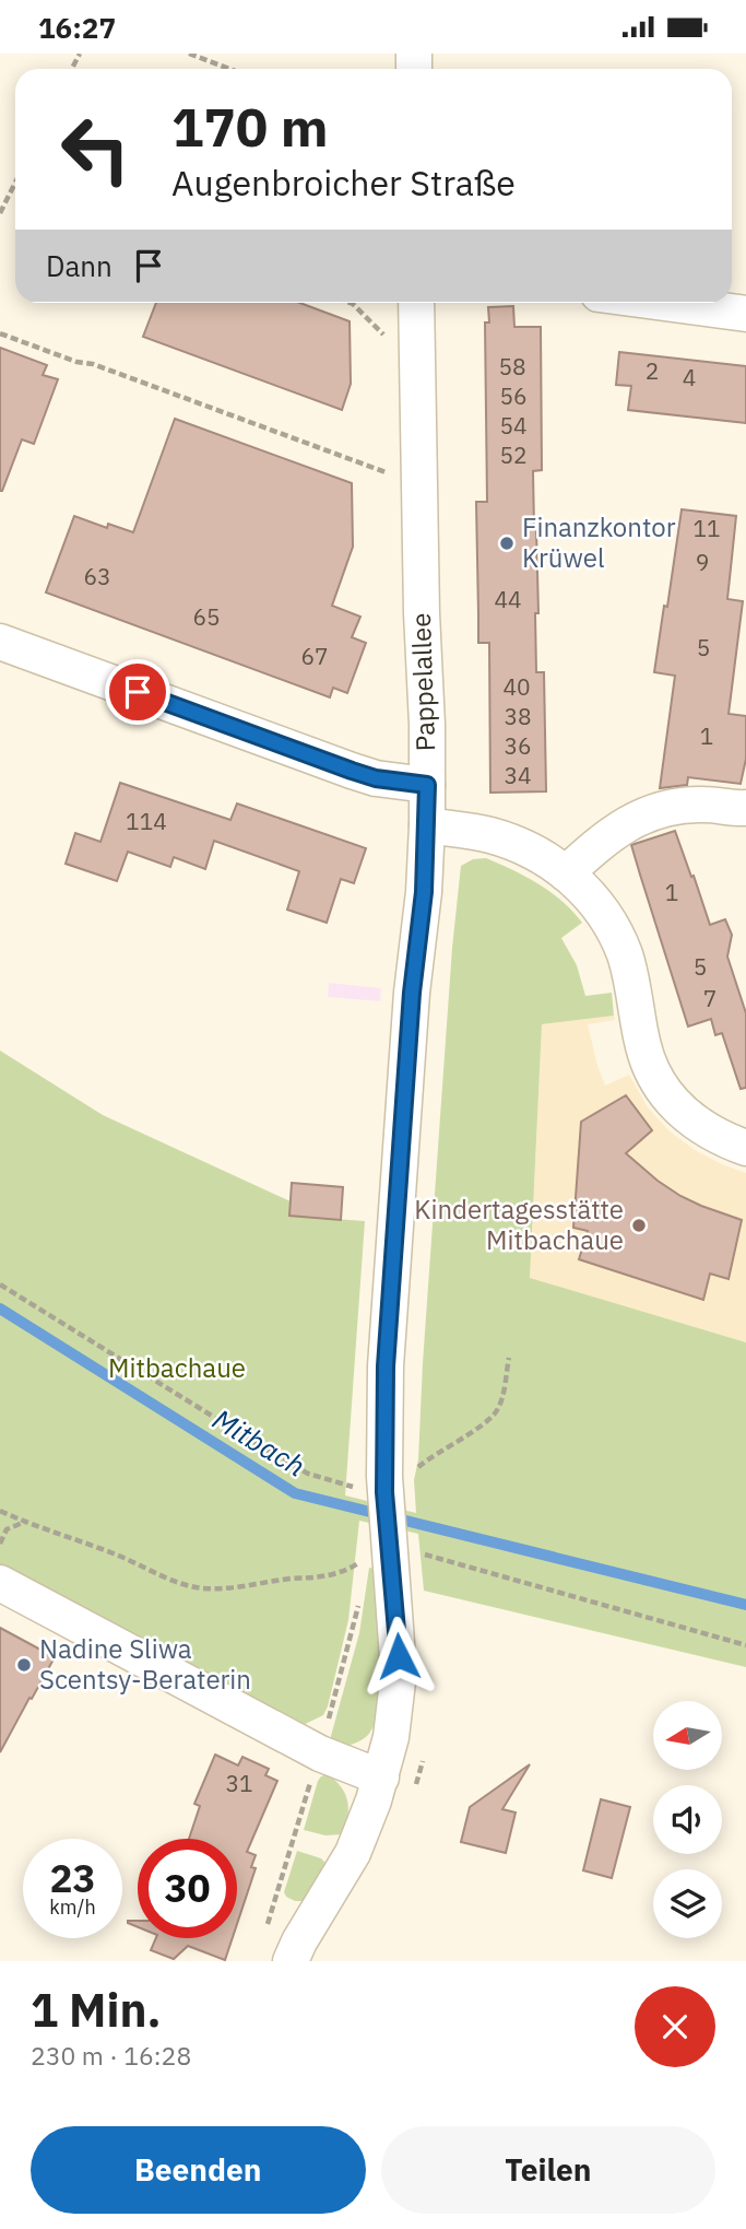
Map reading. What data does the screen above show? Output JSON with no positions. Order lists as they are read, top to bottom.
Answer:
{
  "streets": {
    "street": ["Pappelallee"]
  },
  "water": ["Mitbach"],
  "parks": ["Mitbachaue"],
  "places": ["Finanzkontor Krüwel", "Kindertagesstätte Mitbachaue", "Nadine Sliwa Scentsy-Beraterin"],
  "house_numbers": [
    "58",
    "2",
    "4",
    "56",
    "54",
    "52",
    "11",
    "9",
    "63",
    "44",
    "65",
    "5",
    "67",
    "40",
    "38",
    "1",
    "36",
    "34",
    "114",
    "1",
    "5",
    "7",
    "31"
  ],
  "north": "left",
  "page": {
    "status": "16:27",
    "turn": ["170 m", "Augenbroicher Straße"],
    "then": "Dann",
    "speed": "23 km/h",
    "limit": "30",
    "heading": ["1 Min.", "230 m · 16:28"],
    "buttons": ["Beenden", "Teilen"]
  }
}
